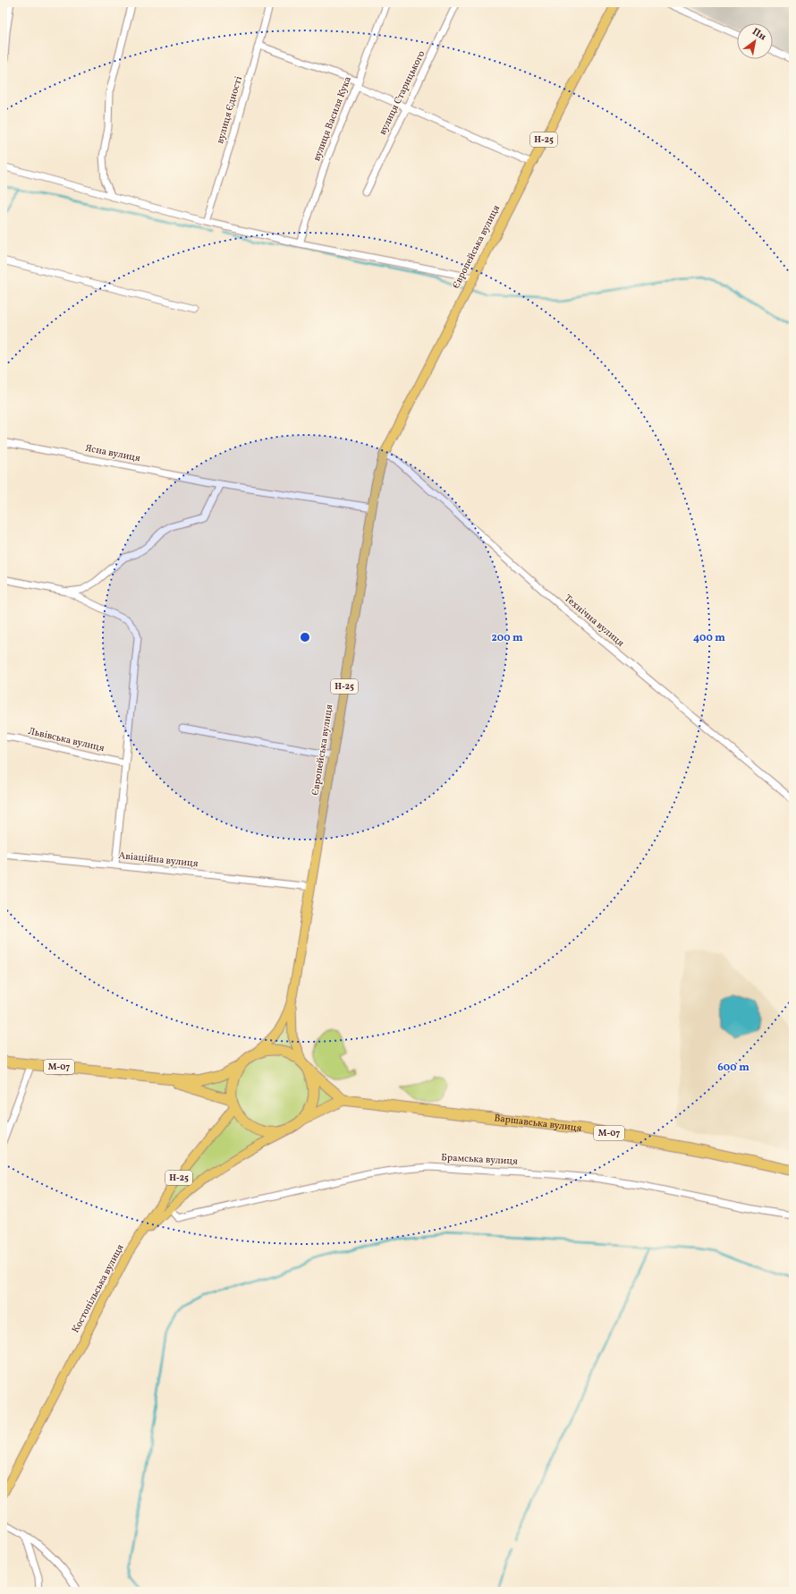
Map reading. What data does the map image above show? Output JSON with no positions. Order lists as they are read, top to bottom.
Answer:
{
  "streets": {
    "highway": ["Н-25", "М-07", "Варшавська вулиця"],
    "main road": ["Європейська вулиця", "Костопільська вулиця"],
    "street": [
      "вулиця Старицького",
      "вулиця Єдності",
      "вулиця Василя Кука",
      "Ясна вулиця",
      "Технічна вулиця",
      "Львівська вулиця",
      "Авіаційна вулиця",
      "Брамська вулиця"
    ]
  },
  "crossings": [
    ["Н-25", "Європейська вулиця"],
    ["Н-25", "М-07"],
    ["Н-25", "Брамська вулиця"],
    ["Н-25", "Костопільська вулиця"],
    ["Європейська вулиця", "Технічна вулиця"],
    ["Європейська вулиця", "Авіаційна вулиця"],
    ["Європейська вулиця", "М-07"],
    ["Європейська вулиця", "Костопільська вулиця"],
    ["М-07", "Варшавська вулиця"],
    ["М-07", "Костопільська вулиця"]
  ],
  "north": "top right",
  "rings": ["200 m", "400 m", "600 m"]
}
